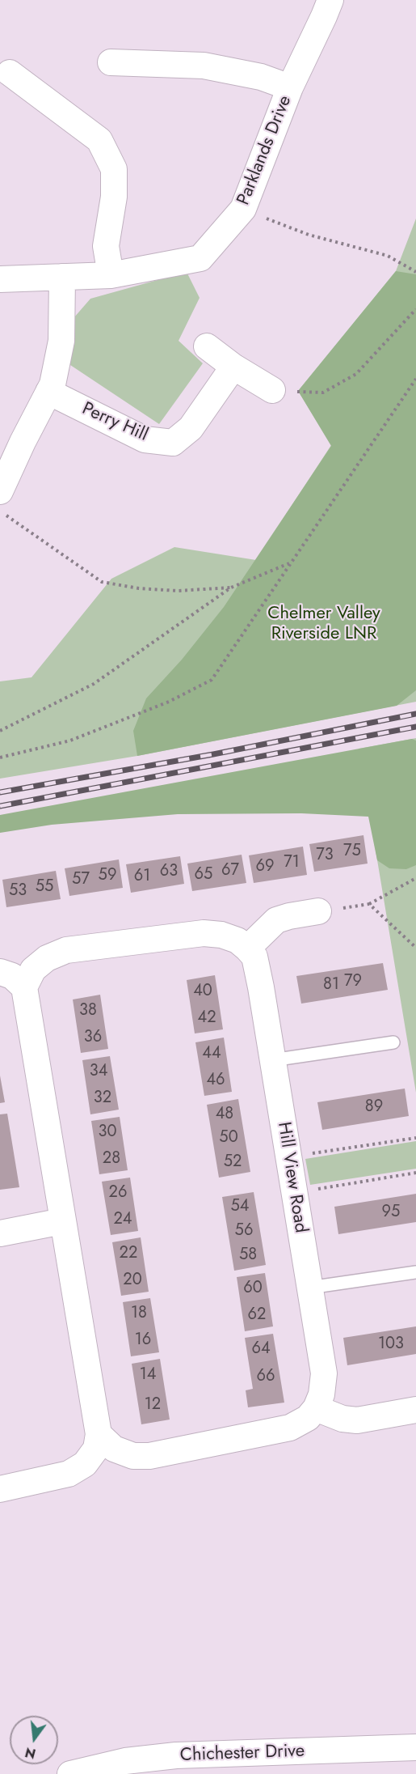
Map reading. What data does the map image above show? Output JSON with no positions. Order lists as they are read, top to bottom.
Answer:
{
  "streets": {
    "street": [
      "Parklands Drive",
      "Perry Hill",
      "Hill View Road",
      "Chichester Drive"
    ]
  },
  "parks": ["Chelmer Valley Riverside LNR"],
  "house_numbers": [
    "75",
    "73",
    "71",
    "69",
    "67",
    "63",
    "65",
    "59",
    "61",
    "57",
    "55",
    "53",
    "79",
    "81",
    "40",
    "38",
    "42",
    "36",
    "44",
    "34",
    "46",
    "32",
    "89",
    "48",
    "30",
    "50",
    "28",
    "52",
    "26",
    "54",
    "95",
    "24",
    "56",
    "22",
    "58",
    "20",
    "60",
    "18",
    "62",
    "16",
    "103",
    "64",
    "14",
    "66",
    "12"
  ],
  "north": "bottom"
}
